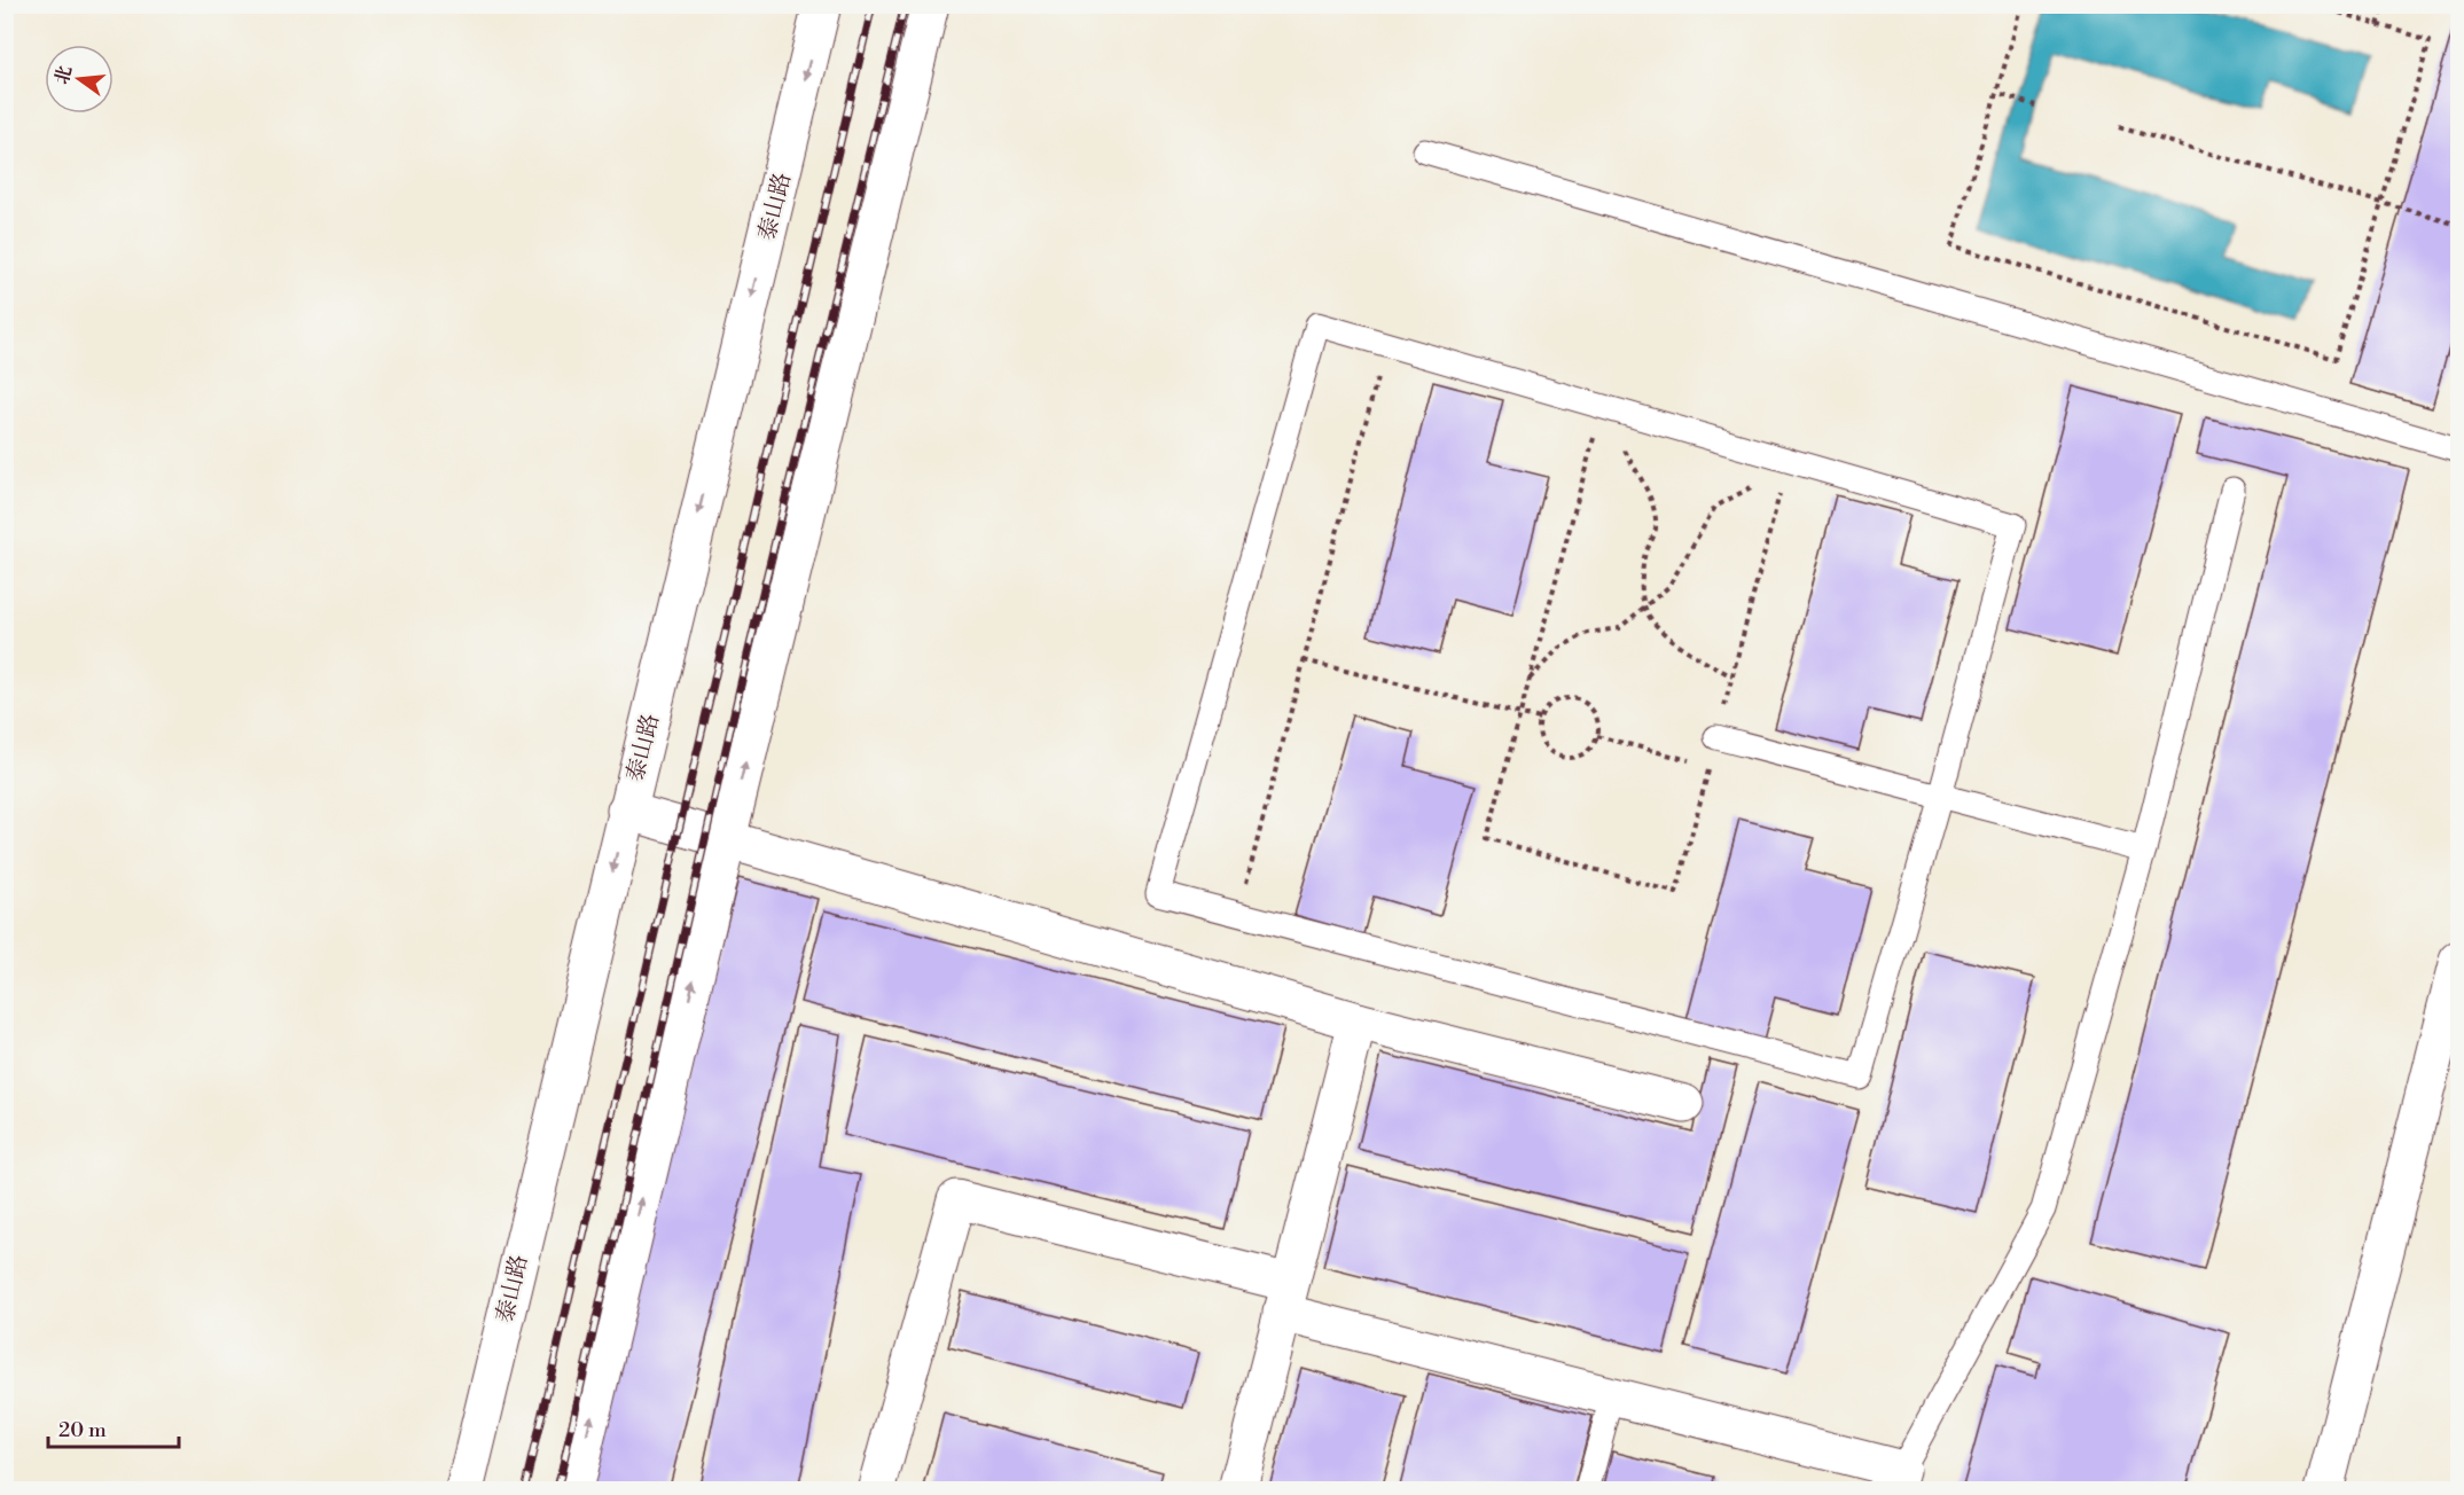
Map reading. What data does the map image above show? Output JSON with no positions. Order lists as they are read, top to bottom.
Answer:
{
  "streets": {
    "street": ["泰山路"]
  },
  "scale_bar": "20 m",
  "north": "left"
}
